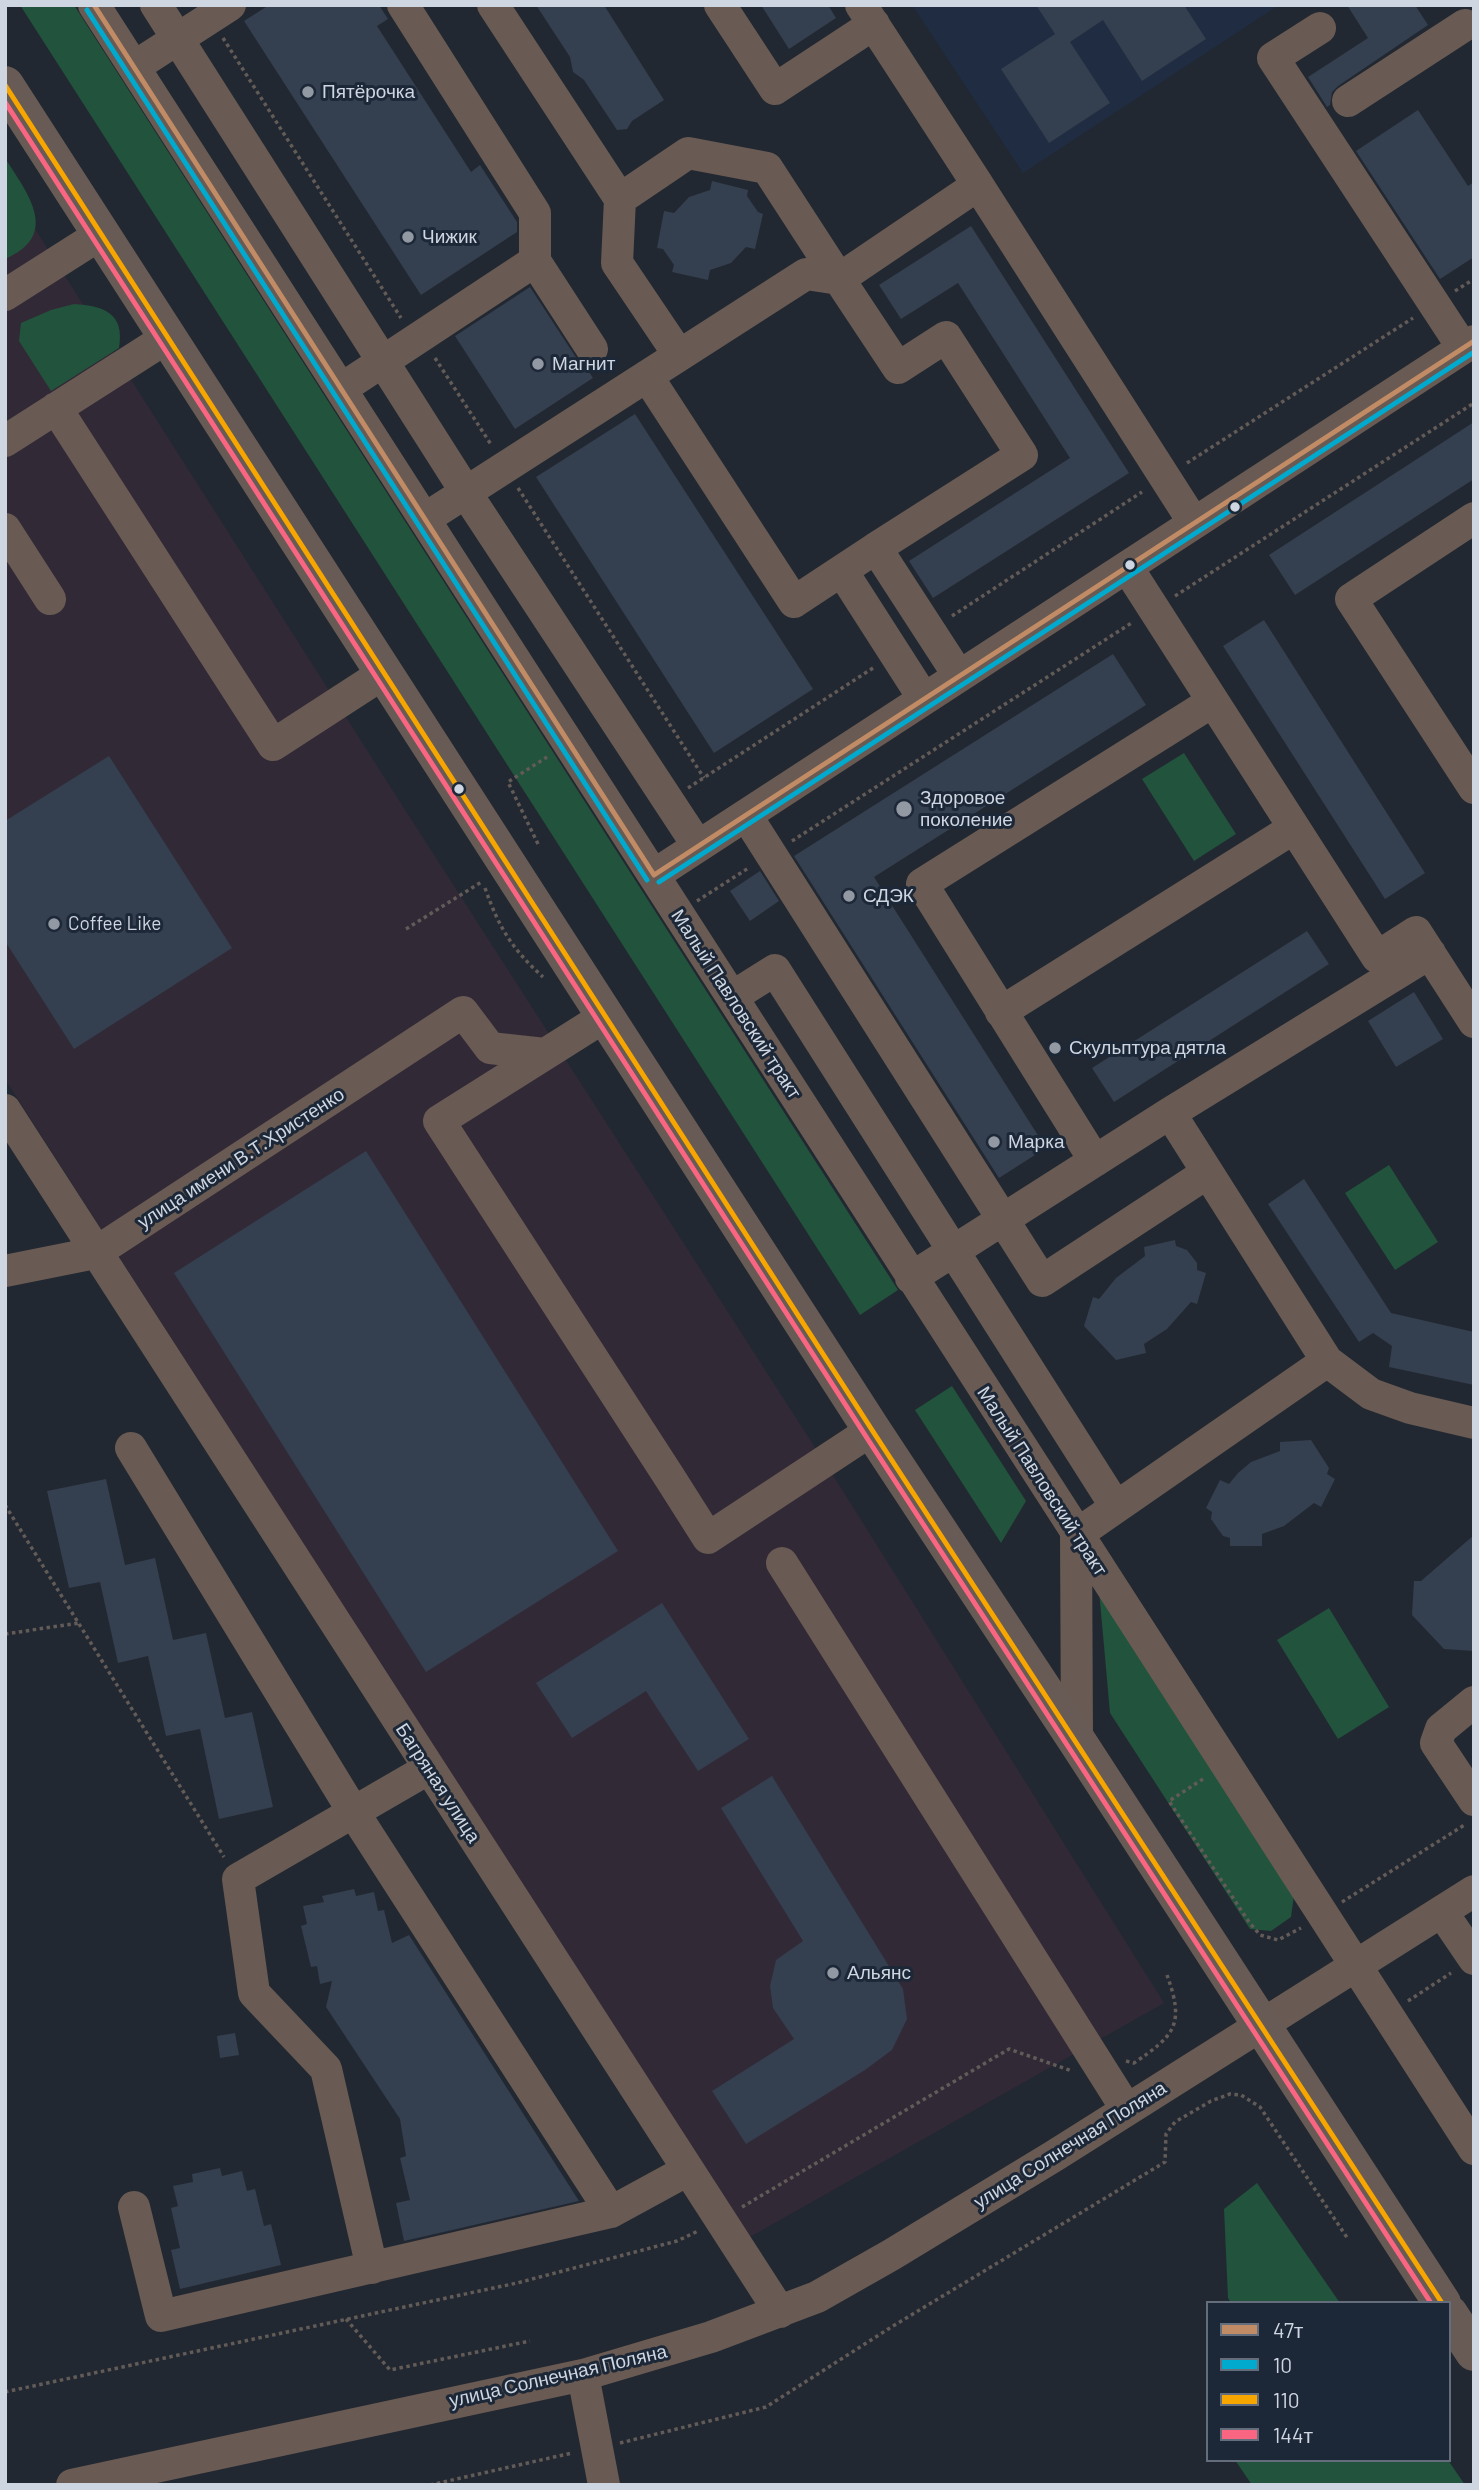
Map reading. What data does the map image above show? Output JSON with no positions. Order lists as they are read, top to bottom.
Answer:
{
  "streets": {
    "street": [
      "Малый Павловский тракт",
      "улица имени В.Т.Христенко",
      "Багряная улица",
      "улица Солнечная Поляна"
    ]
  },
  "crossings": [
    ["Малый Павловский тракт", "улица Солнечная Поляна"],
    ["улица имени В.Т.Христенко", "Багряная улица"],
    ["Багряная улица", "улица Солнечная Поляна"]
  ],
  "places": [
    "Пятёрочка",
    "Чижик",
    "Магнит",
    "Здоровое поколение",
    "СДЭК",
    "Coffee Like",
    "Скульптура дятла",
    "Марка",
    "Альянс"
  ],
  "lines": [
    "transit line 47т",
    "transit line 10",
    "transit line 110",
    "transit line 144т"
  ],
  "legend": [
    "47т",
    "10",
    "110",
    "144т"
  ]
}
